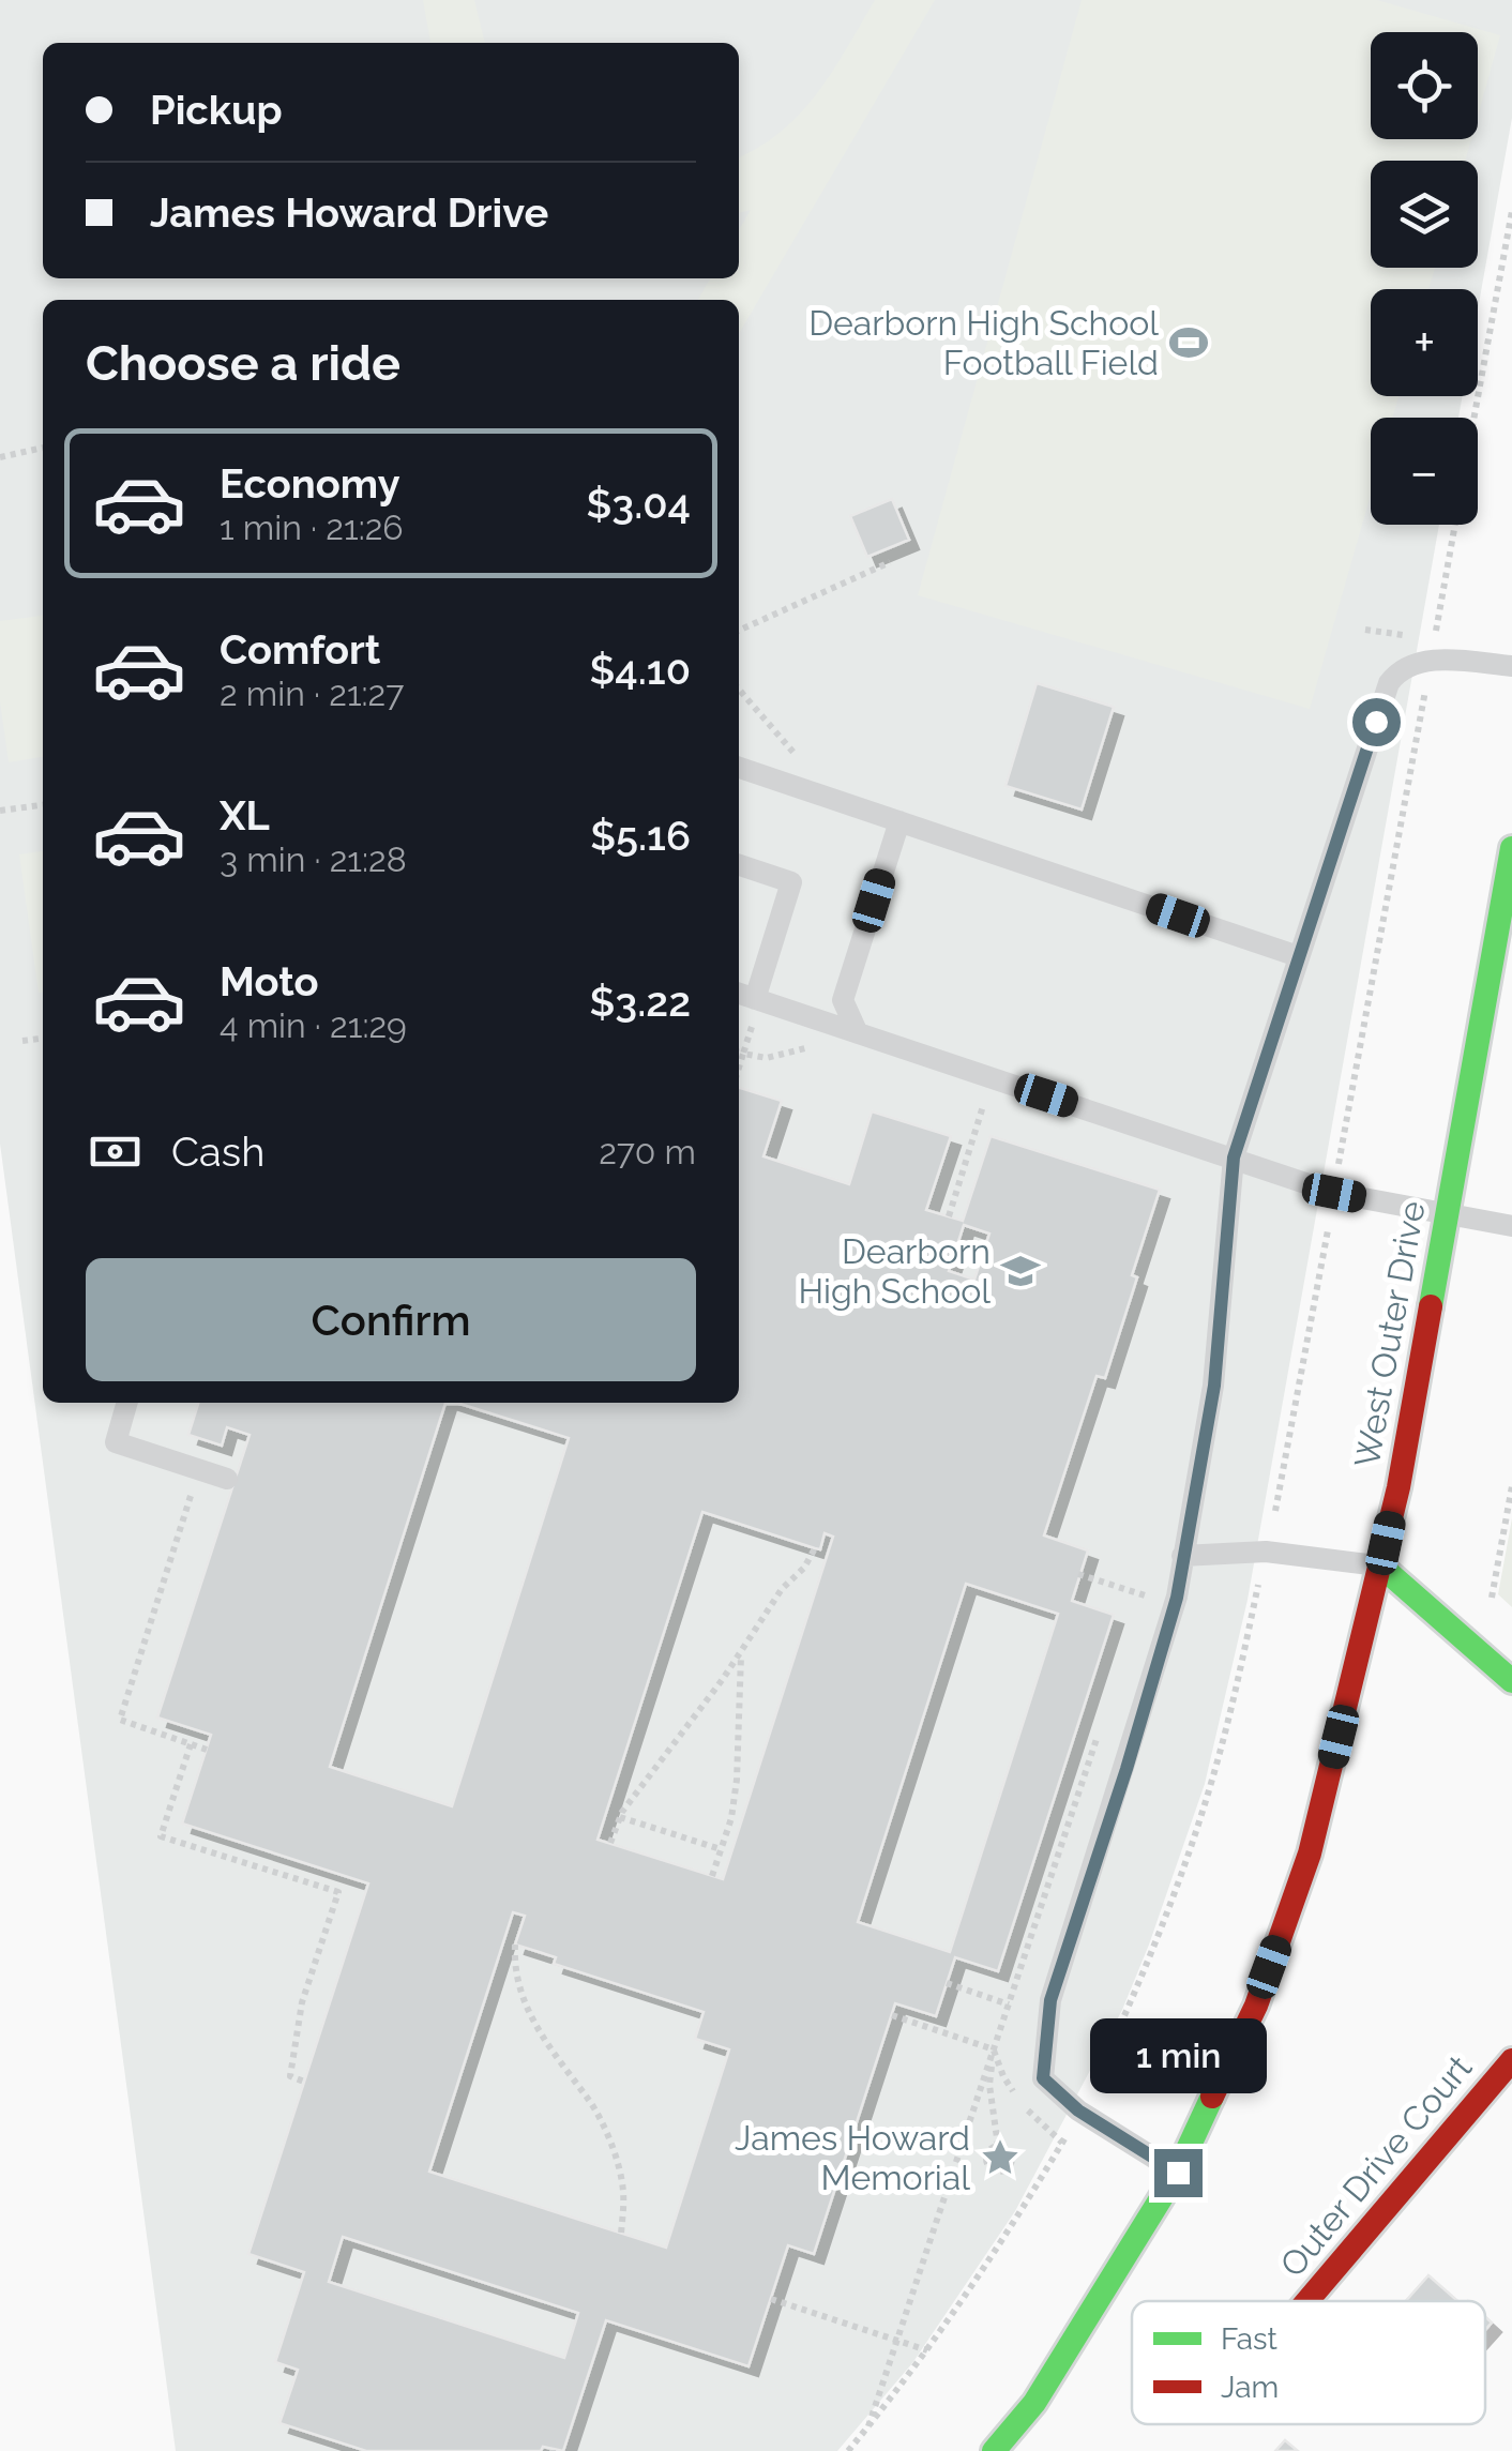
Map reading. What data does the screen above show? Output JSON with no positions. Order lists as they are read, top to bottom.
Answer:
{
  "streets": {
    "main road": ["West Outer Drive", "Outer Drive Court"]
  },
  "places": {
    "sports": ["Dearborn High School Football Field"],
    "school or university": ["Dearborn High School"],
    "place": ["James Howard Memorial"]
  },
  "legend": ["Fast", "Jam"],
  "page": {
    "map_buttons": ["+", "−"],
    "banner": ["Pickup", "James Howard Drive"],
    "heading": "Choose a ride",
    "list": [
      {
        "name": "Economy",
        "note": "1 min · 21:26",
        "value": "$3.04"
      },
      {
        "name": "Comfort",
        "note": "2 min · 21:27",
        "value": "$4.10"
      },
      {
        "name": "XL",
        "note": "3 min · 21:28",
        "value": "$5.16"
      },
      {
        "name": "Moto",
        "note": "4 min · 21:29",
        "value": "$3.22"
      }
    ],
    "pay": ["Cash", "270 m"],
    "buttons": "Confirm",
    "bubble": "1 min"
  }
}
